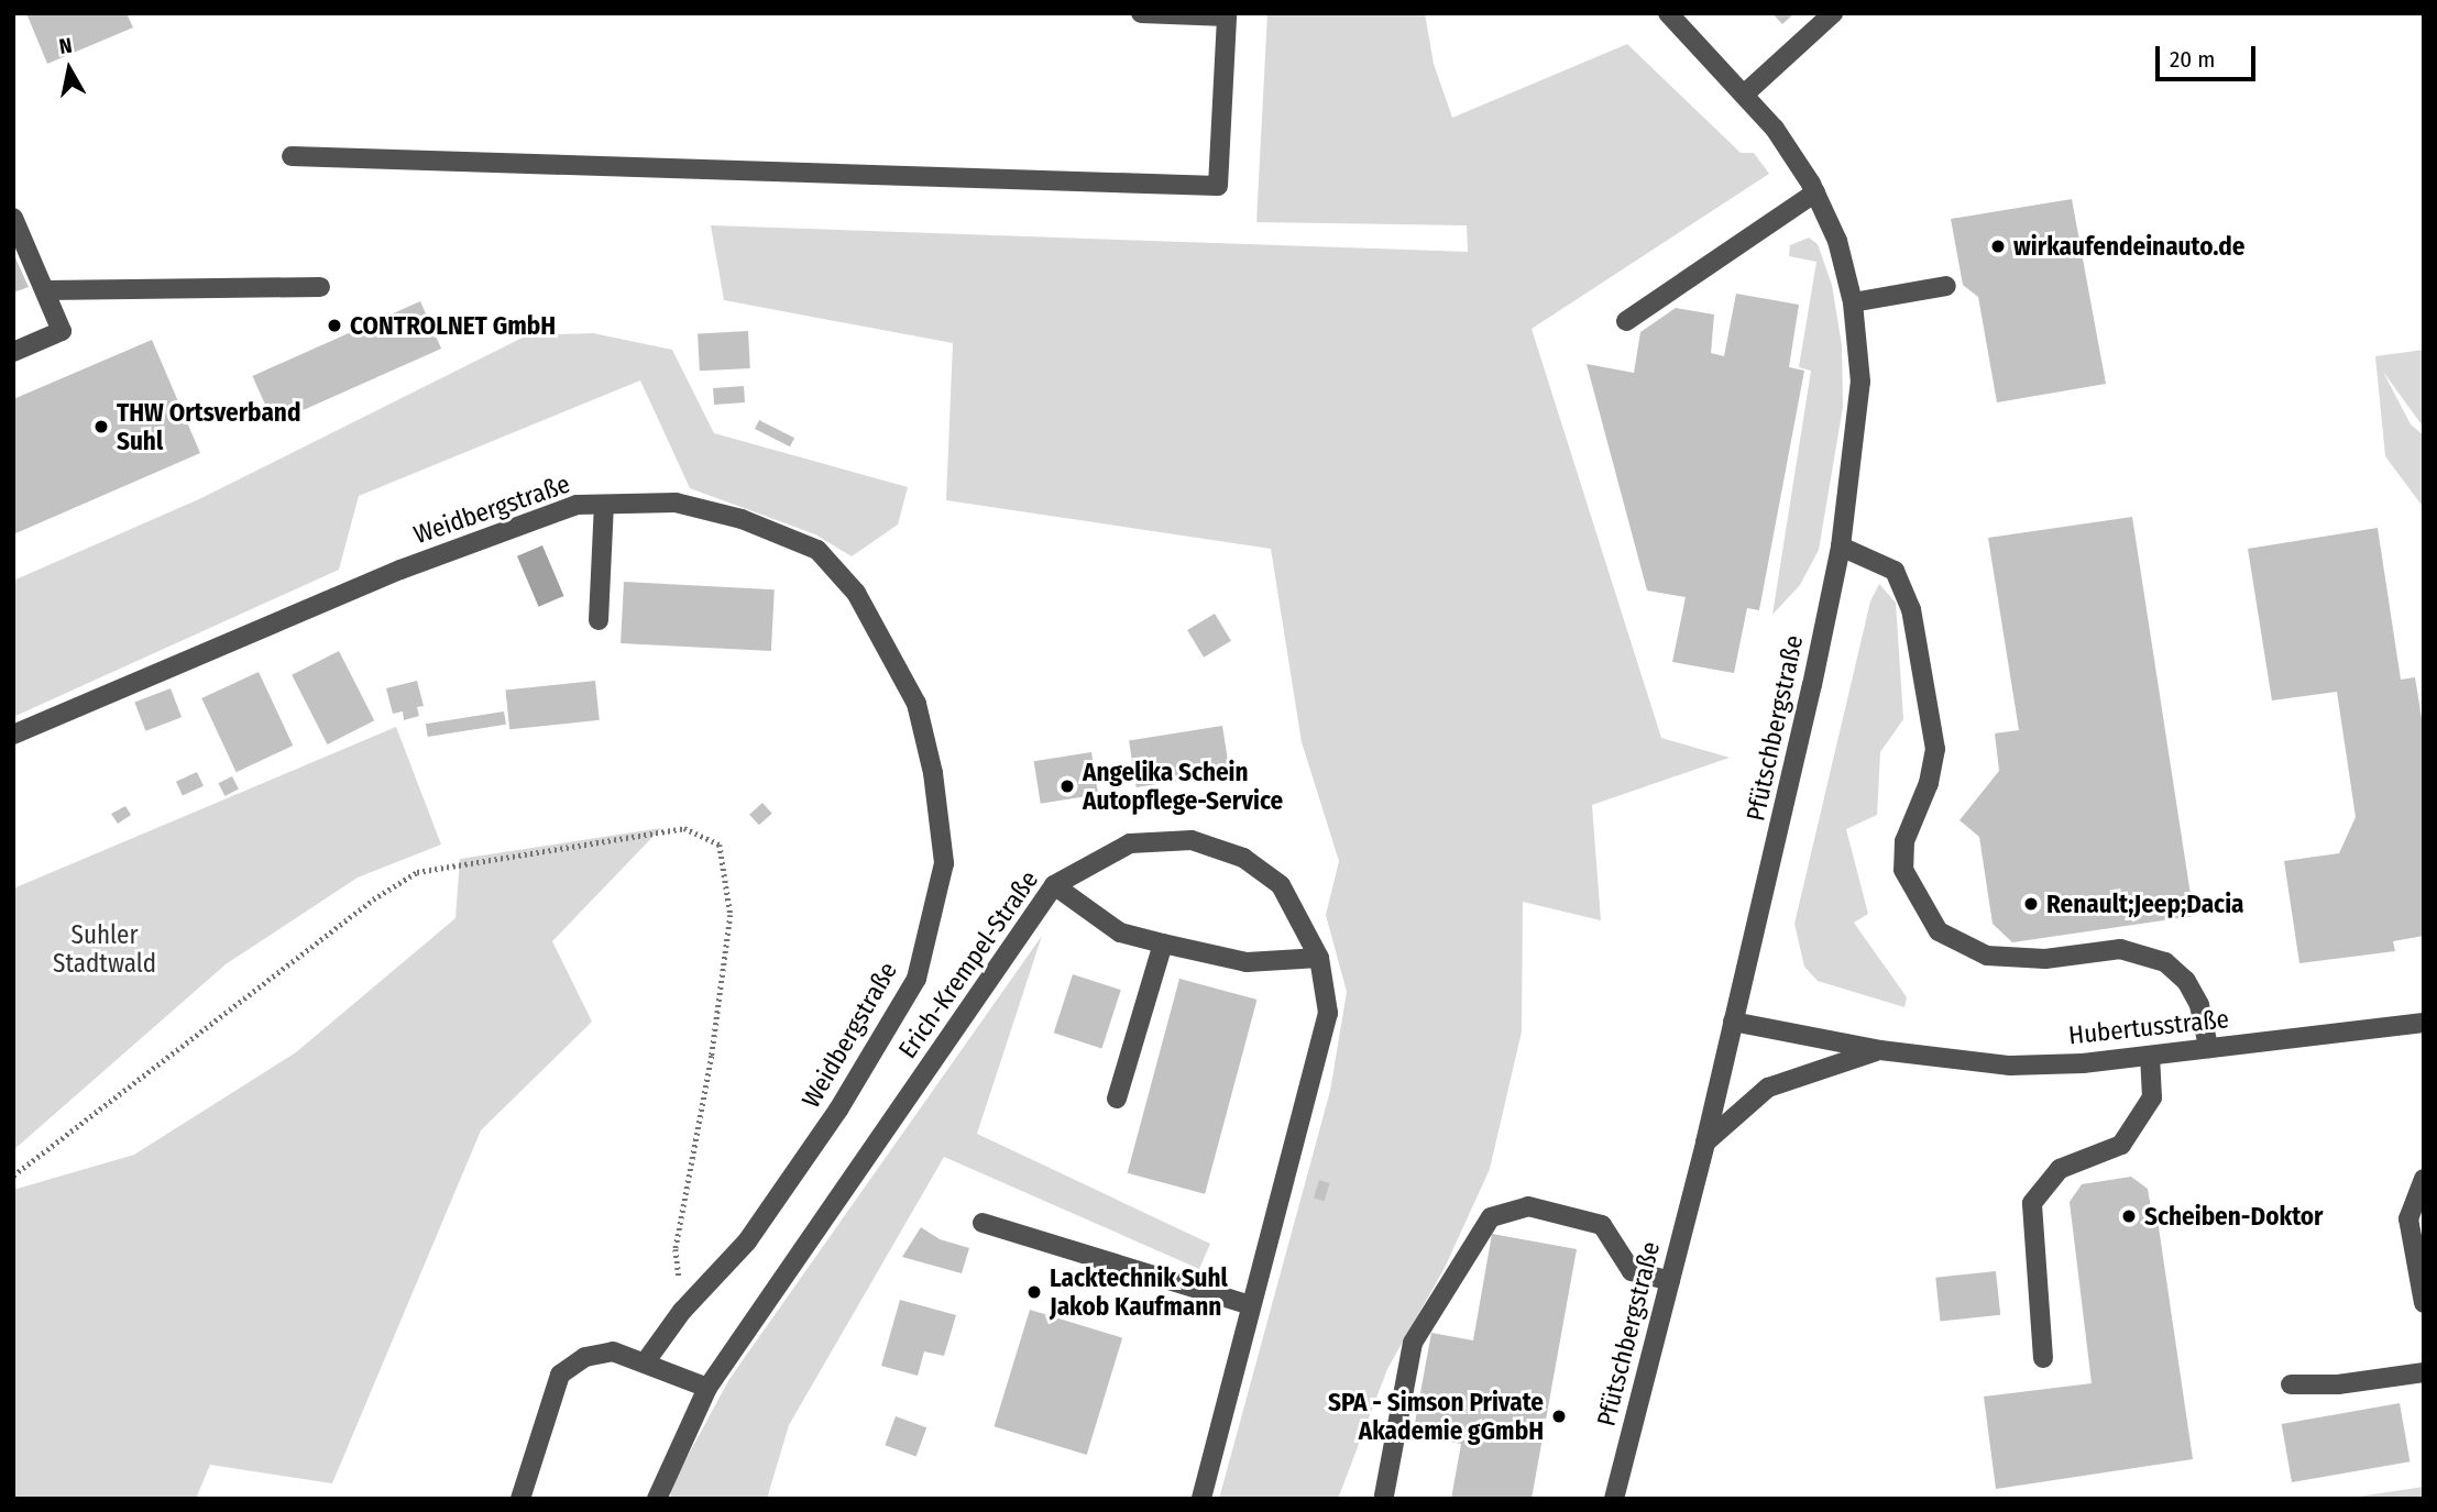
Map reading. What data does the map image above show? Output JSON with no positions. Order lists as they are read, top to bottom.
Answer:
{
  "streets": {
    "street": [
      "Weidbergstraße",
      "Pfütschbergstraße",
      "Erich-Krempel-Straße",
      "Hubertusstraße"
    ]
  },
  "crossings": [
    ["Pfütschbergstraße", "Hubertusstraße"]
  ],
  "parks": ["Suhler Stadtwald"],
  "places": [
    "wirkaufendeinauto.de",
    "CONTROLNET GmbH",
    "THW Ortsverband Suhl",
    "Angelika Schein Autopflege-Service",
    "Renault;Jeep;Dacia",
    "Scheiben-Doktor",
    "Lacktechnik Suhl Jakob Kaufmann",
    "SPA - Simson Private Akademie gGmbH"
  ],
  "scale_bar": "20 m",
  "north": "top"
}
